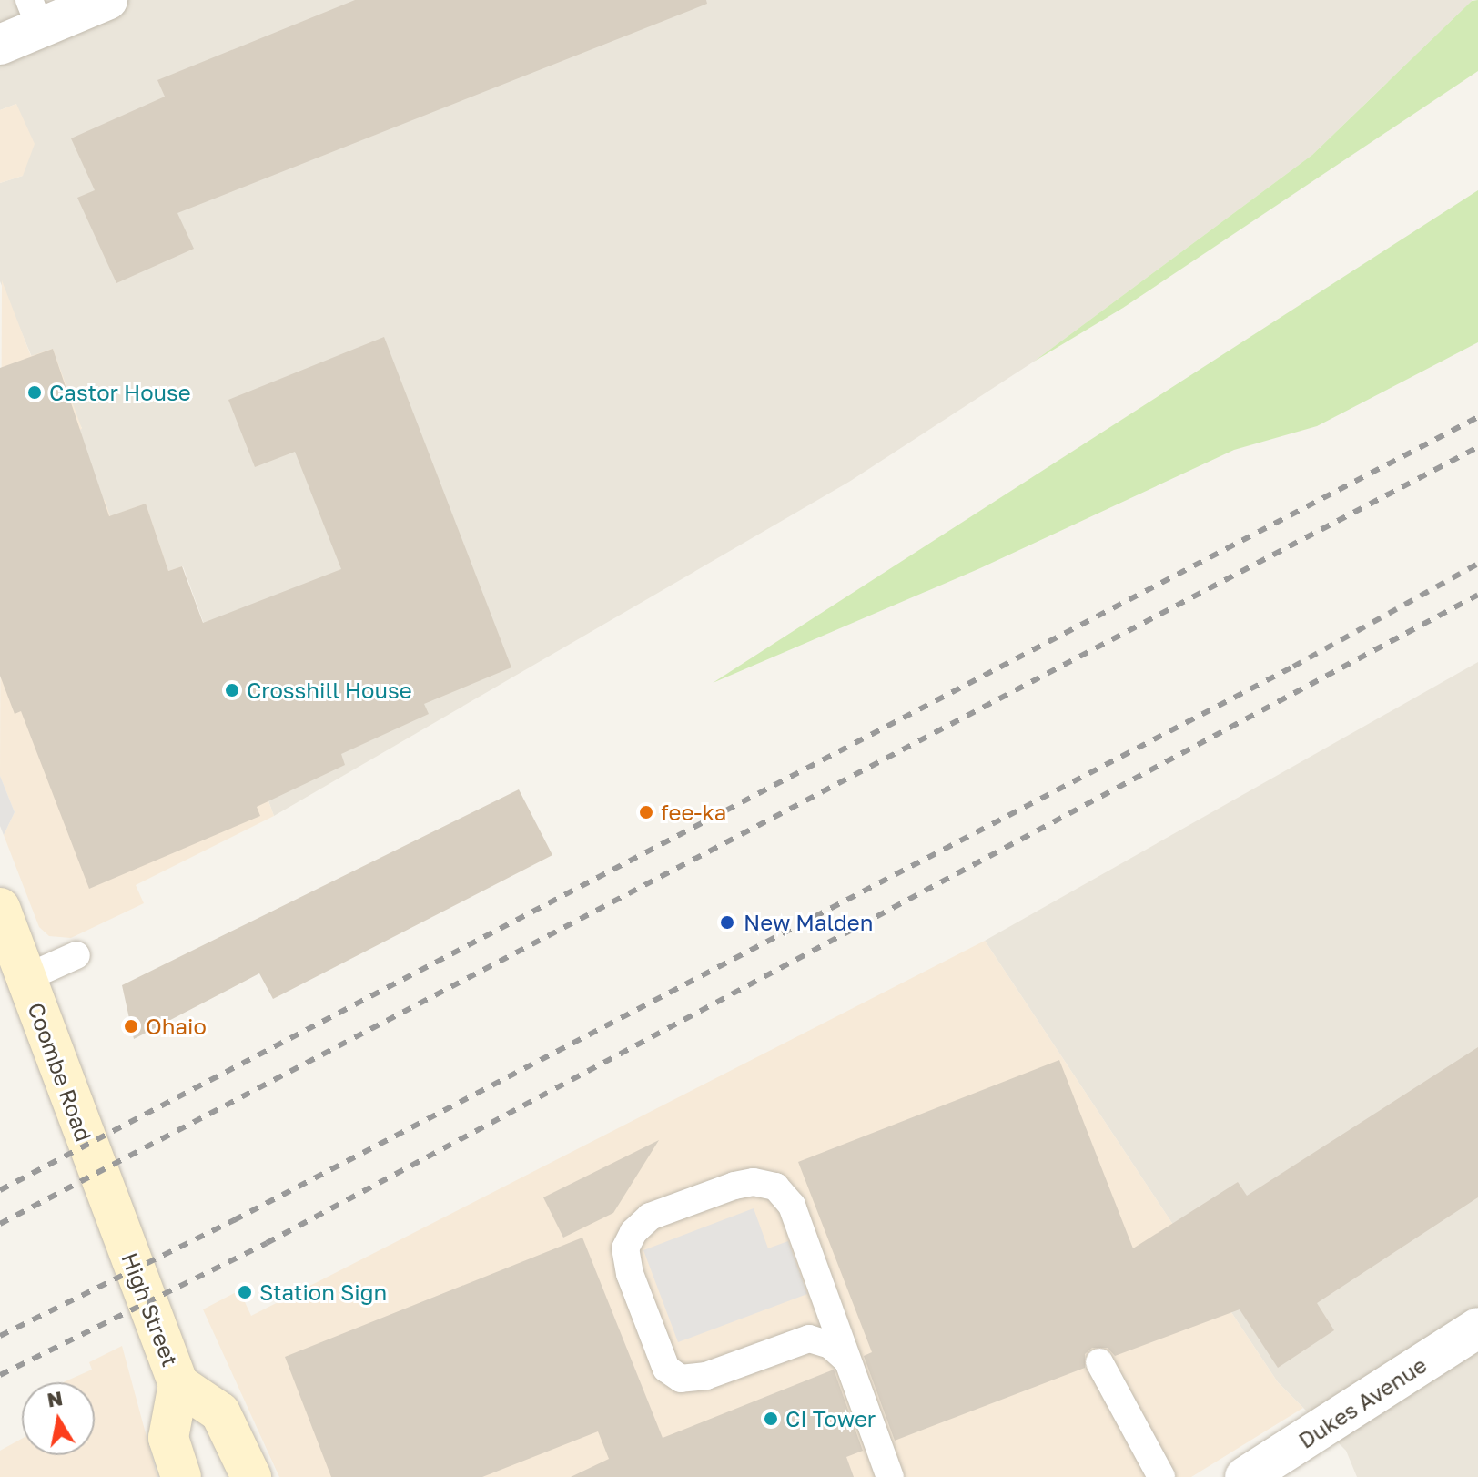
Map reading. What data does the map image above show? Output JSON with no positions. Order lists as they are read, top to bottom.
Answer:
{
  "streets": {
    "main road": ["Coombe Road", "High Street"],
    "street": ["Dukes Avenue"]
  },
  "crossings": [
    ["Coombe Road", "High Street"]
  ],
  "places": [
    "Castor House",
    "Crosshill House",
    "fee-ka",
    "New Malden",
    "Ohaio",
    "Station Sign",
    "CI Tower"
  ],
  "north": "top"
}
